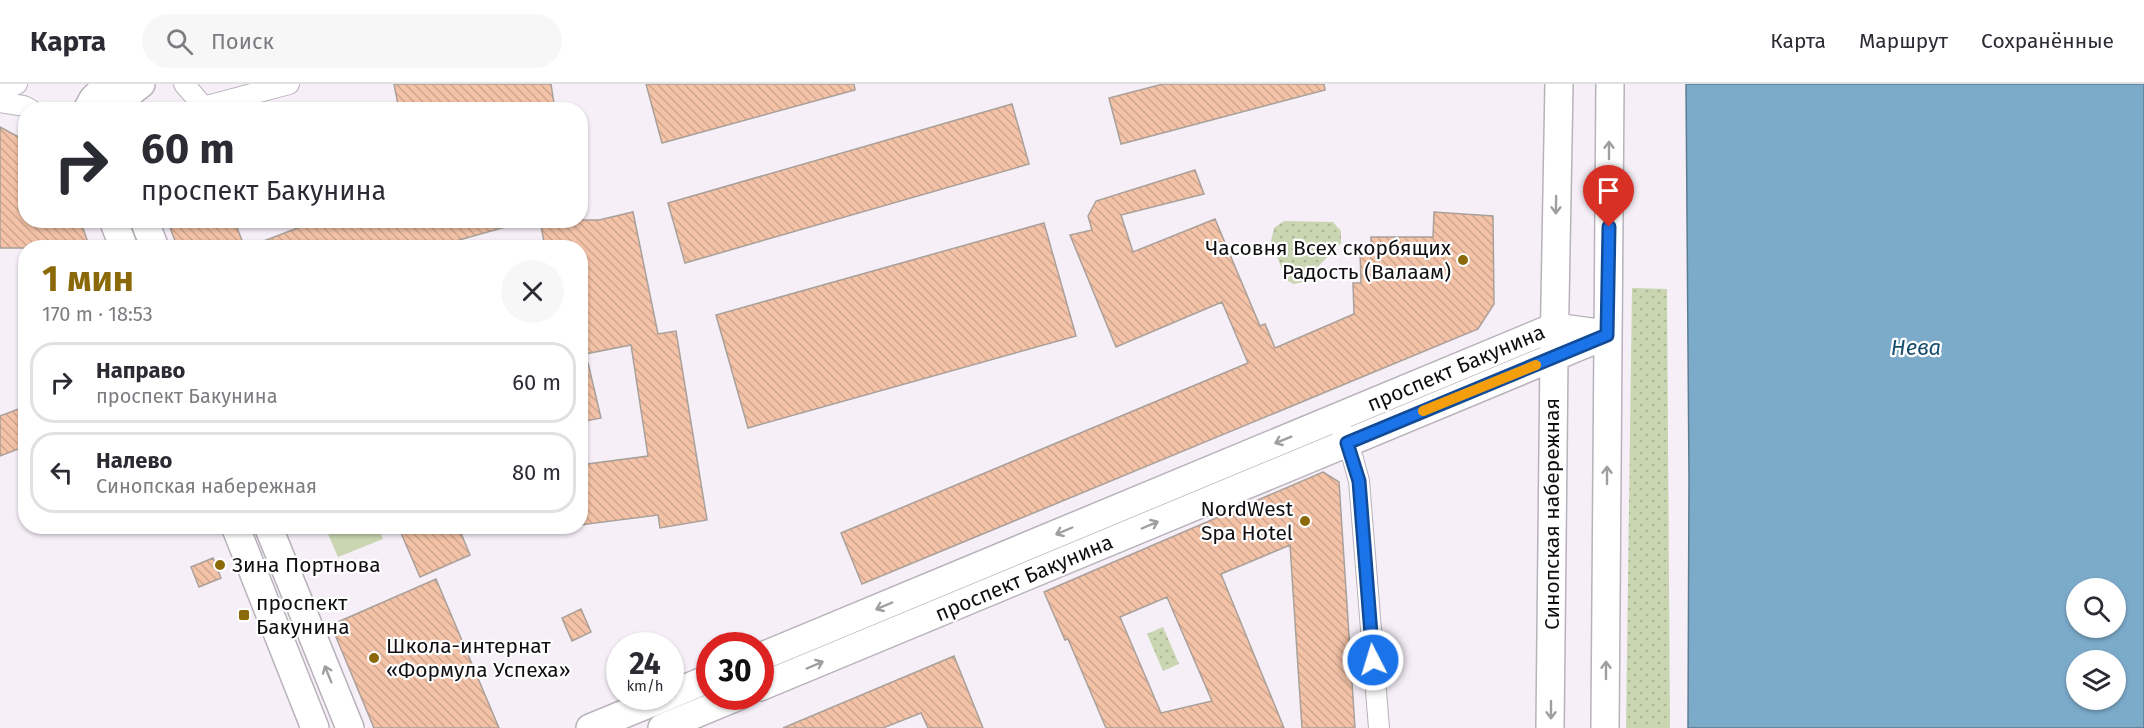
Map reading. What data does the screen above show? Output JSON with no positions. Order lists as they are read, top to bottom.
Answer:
{
  "streets": {
    "street": ["проспект Бакунина", "Синопская набережная"]
  },
  "crossings": [
    ["проспект Бакунина", "Синопская набережная"]
  ],
  "water": ["Нева"],
  "places": {
    "other": [
      "Часовня Всех скорбящих Радость (Валаам)",
      "NordWest Spa Hotel",
      "Зина Портнова",
      "Школа-интернат «Формула Успеха»"
    ],
    "transit": ["проспект Бакунина"]
  },
  "page": {
    "header": "Карта",
    "search": "Поиск",
    "nav": ["Карта", "Маршрут", "Сохранённые"],
    "turn": ["60 m", "проспект Бакунина"],
    "heading": ["1 мин", "170 m · 18:53"],
    "list": [
      {
        "name": "Направо",
        "note": "проспект Бакунина",
        "value": "60 m"
      },
      {
        "name": "Налево",
        "note": "Синопская набережная",
        "value": "80 m"
      }
    ],
    "speed": "24 km/h",
    "limit": "30"
  }
}
